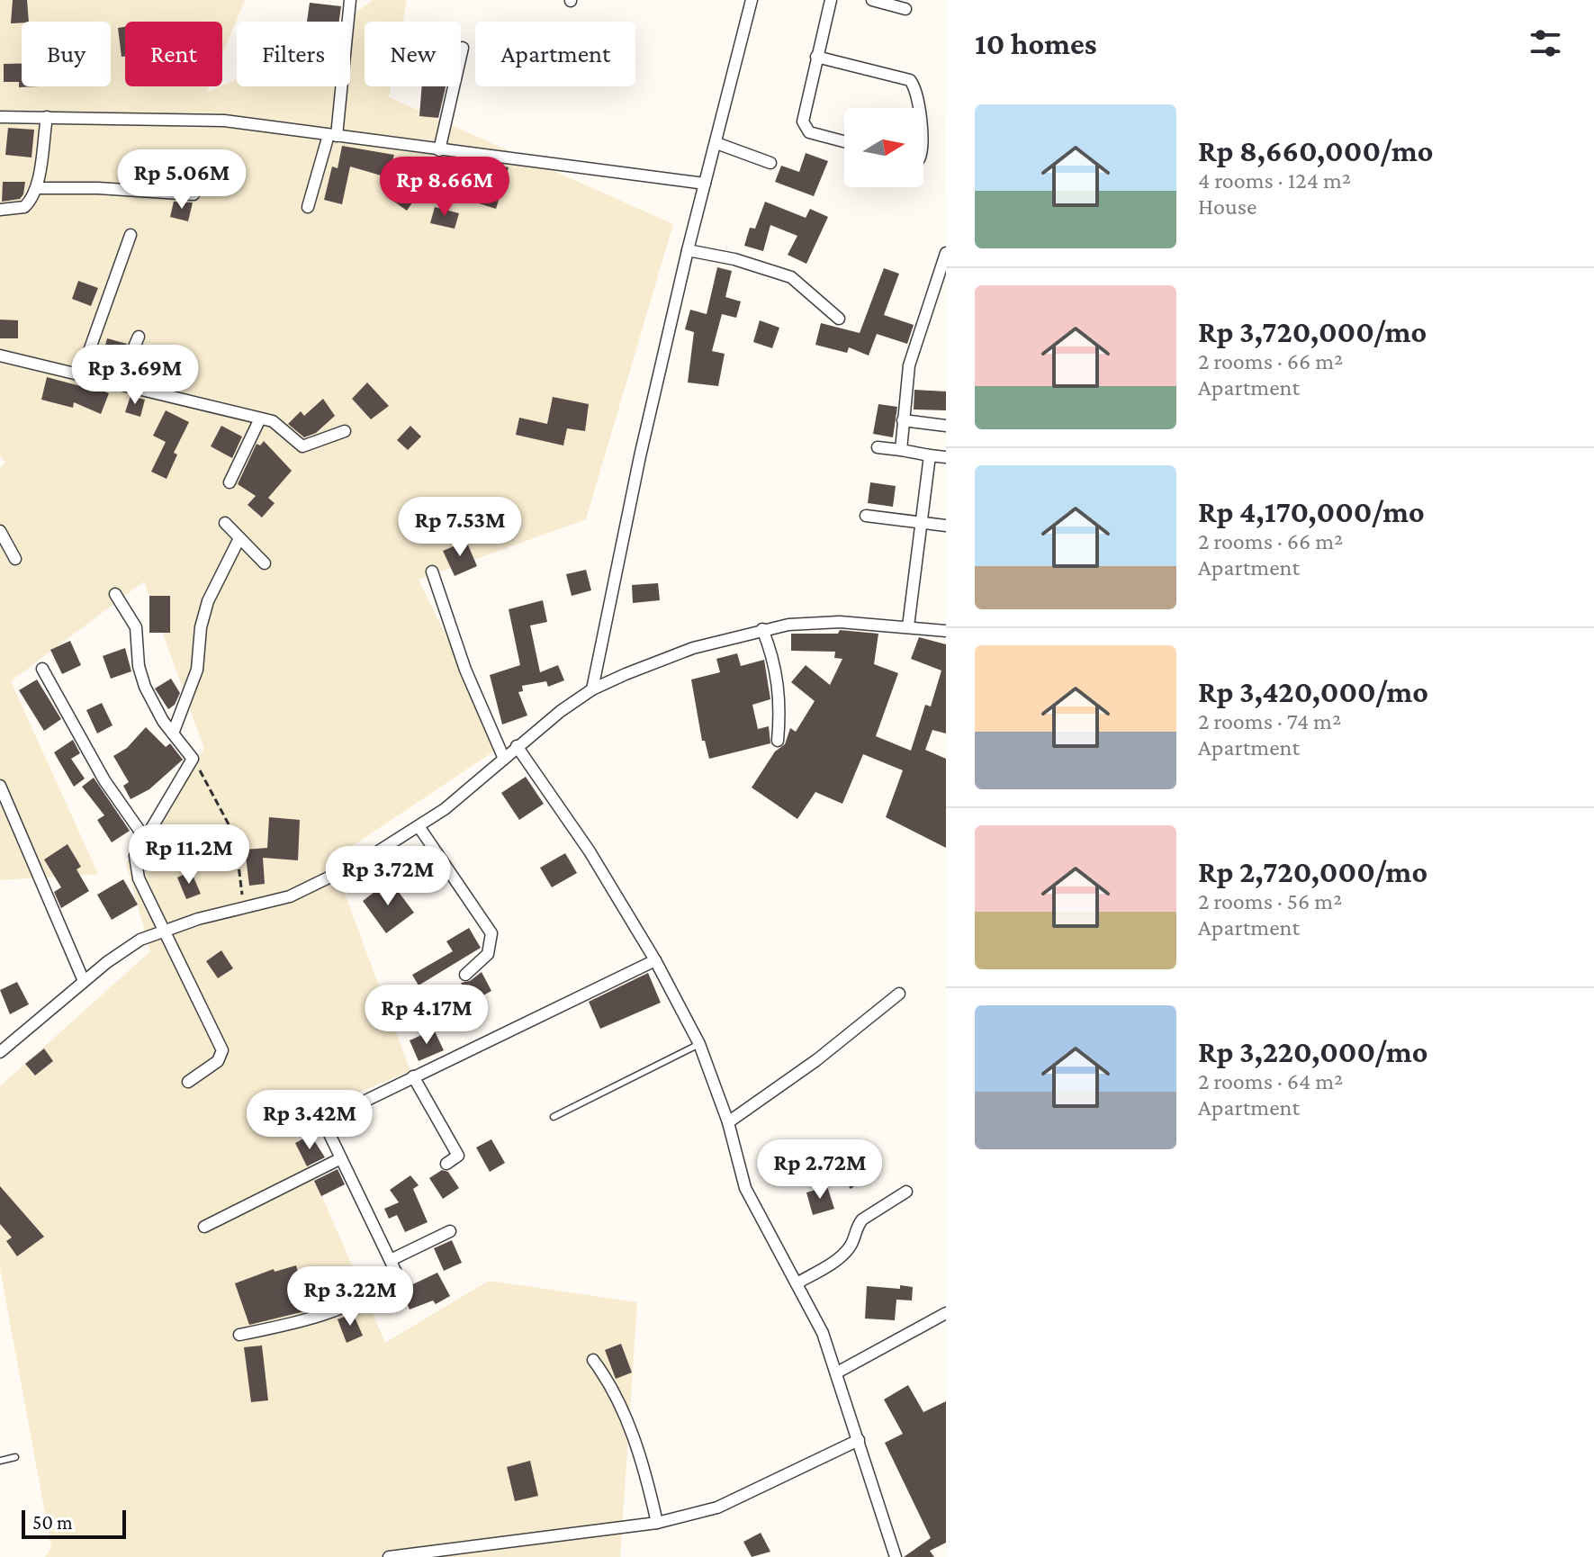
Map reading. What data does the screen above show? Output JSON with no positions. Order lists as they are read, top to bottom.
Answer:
{
  "scale_bar": "50 m",
  "north": "right",
  "page": {
    "heading": "10 homes",
    "chip": [
      "Buy",
      "Rent",
      "Filters",
      "New",
      "Apartment"
    ],
    "list": [
      {
        "name": "Rp 8,660,000/mo",
        "note": "4 rooms · 124 m² · House"
      },
      {
        "name": "Rp 3,720,000/mo",
        "note": "2 rooms · 66 m² · Apartment"
      },
      {
        "name": "Rp 4,170,000/mo",
        "note": "2 rooms · 66 m² · Apartment"
      },
      {
        "name": "Rp 3,420,000/mo",
        "note": "2 rooms · 74 m² · Apartment"
      },
      {
        "name": "Rp 2,720,000/mo",
        "note": "2 rooms · 56 m² · Apartment"
      },
      {
        "name": "Rp 3,220,000/mo",
        "note": "2 rooms · 64 m² · Apartment"
      }
    ],
    "price": [
      "Rp 5.06M",
      "Rp 8.66M",
      "Rp 3.69M",
      "Rp 7.53M",
      "Rp 11.2M",
      "Rp 3.72M",
      "Rp 4.17M",
      "Rp 3.42M",
      "Rp 2.72M",
      "Rp 3.22M"
    ],
    "scale": "50 m"
  }
}
